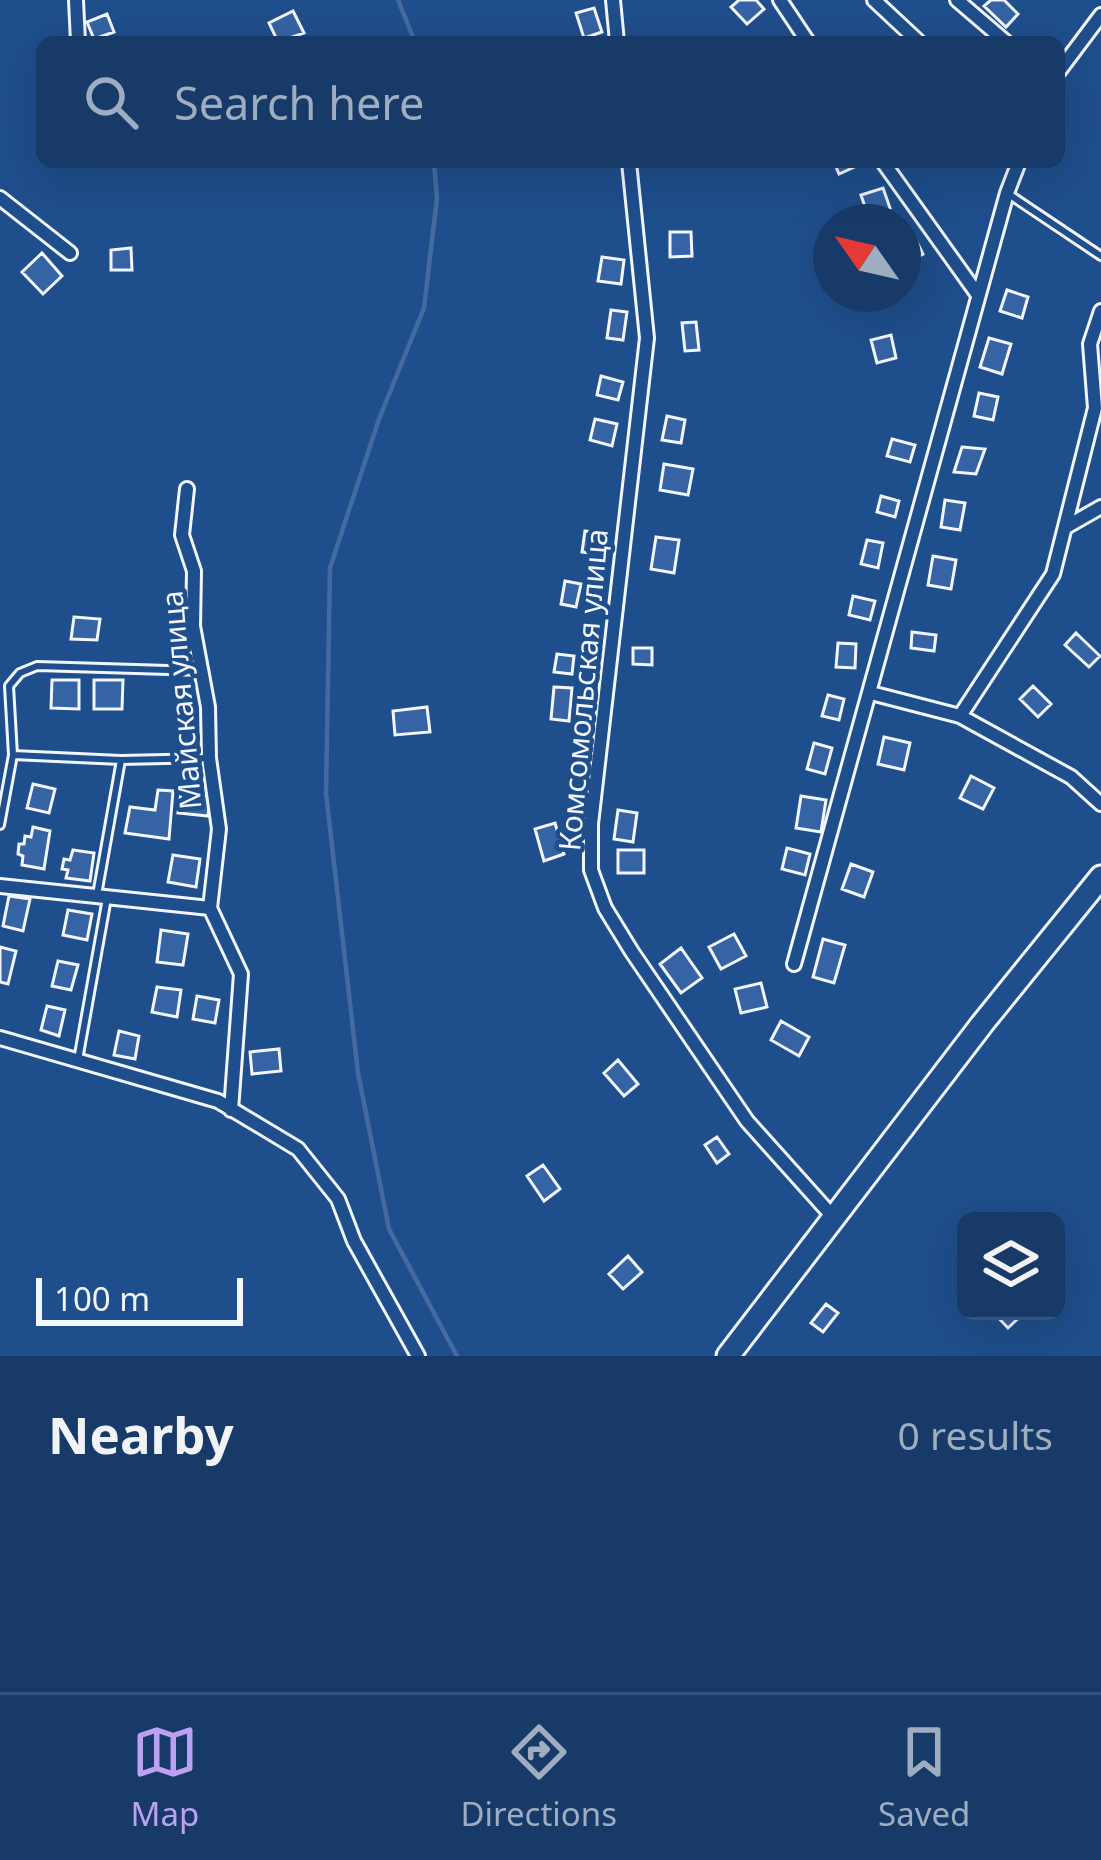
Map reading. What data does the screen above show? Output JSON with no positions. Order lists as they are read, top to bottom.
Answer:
{
  "streets": {
    "street": ["Комсомольская улица", "Майская улица"]
  },
  "scale_bar": "100 m",
  "north": "top left",
  "page": {
    "search": "Search here",
    "scale": "100 m",
    "heading": ["Nearby", "0 results"],
    "nav": ["Map", "Directions", "Saved"]
  }
}
